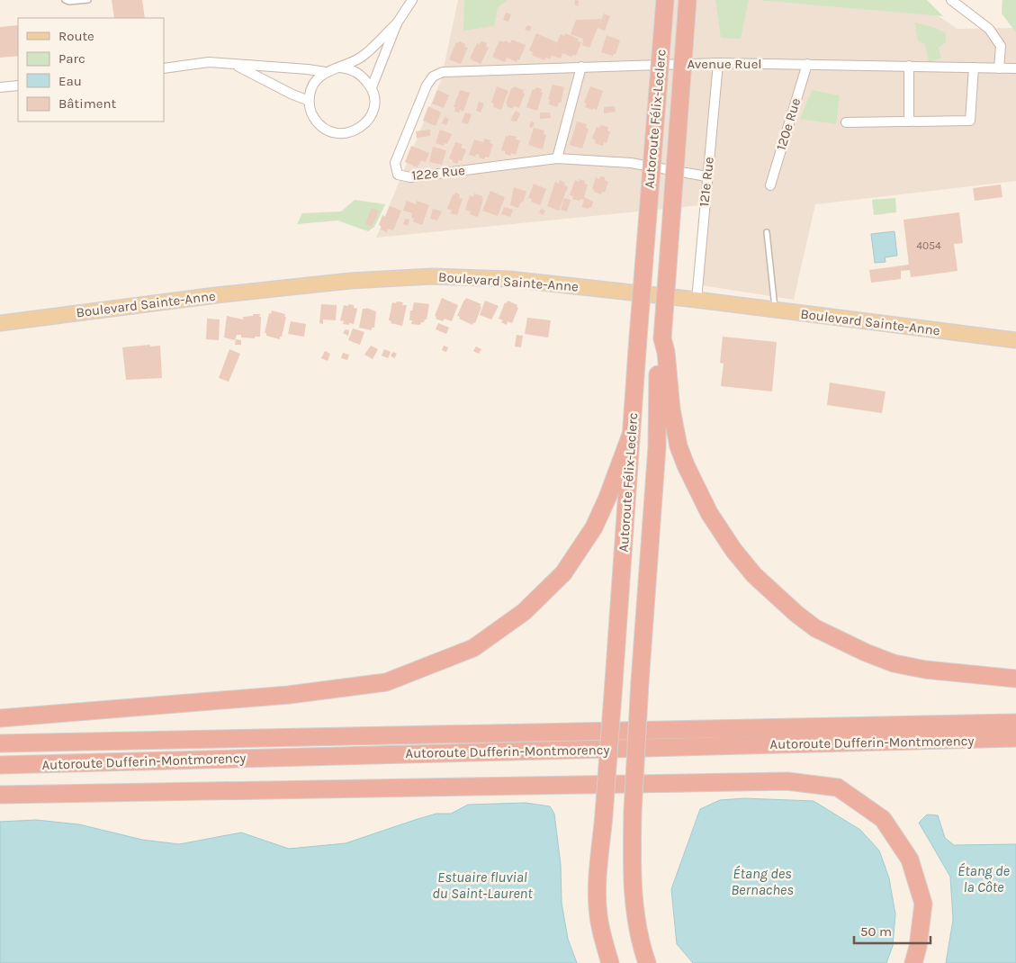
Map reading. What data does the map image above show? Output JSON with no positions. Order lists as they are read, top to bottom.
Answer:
{
  "streets": {
    "highway": ["Autoroute Félix-Leclerc", "Autoroute Dufferin-Montmorency"],
    "main road": ["Boulevard Sainte-Anne"],
    "street": [
      "Avenue Ruel",
      "120e Rue",
      "122e Rue",
      "121e Rue"
    ]
  },
  "crossings": [
    ["Avenue Ruel", "120e Rue"],
    ["Avenue Ruel", "122e Rue"],
    ["Avenue Ruel", "121e Rue"],
    ["122e Rue", "121e Rue"],
    ["121e Rue", "Boulevard Sainte-Anne"]
  ],
  "water": ["Étang de la Côte", "Étang des Bernaches", "Estuaire fluvial du Saint-Laurent"],
  "house_numbers": ["4054"],
  "legend": [
    "Route",
    "Parc",
    "Eau",
    "Bâtiment"
  ],
  "scale_bar": "50 m"
}
